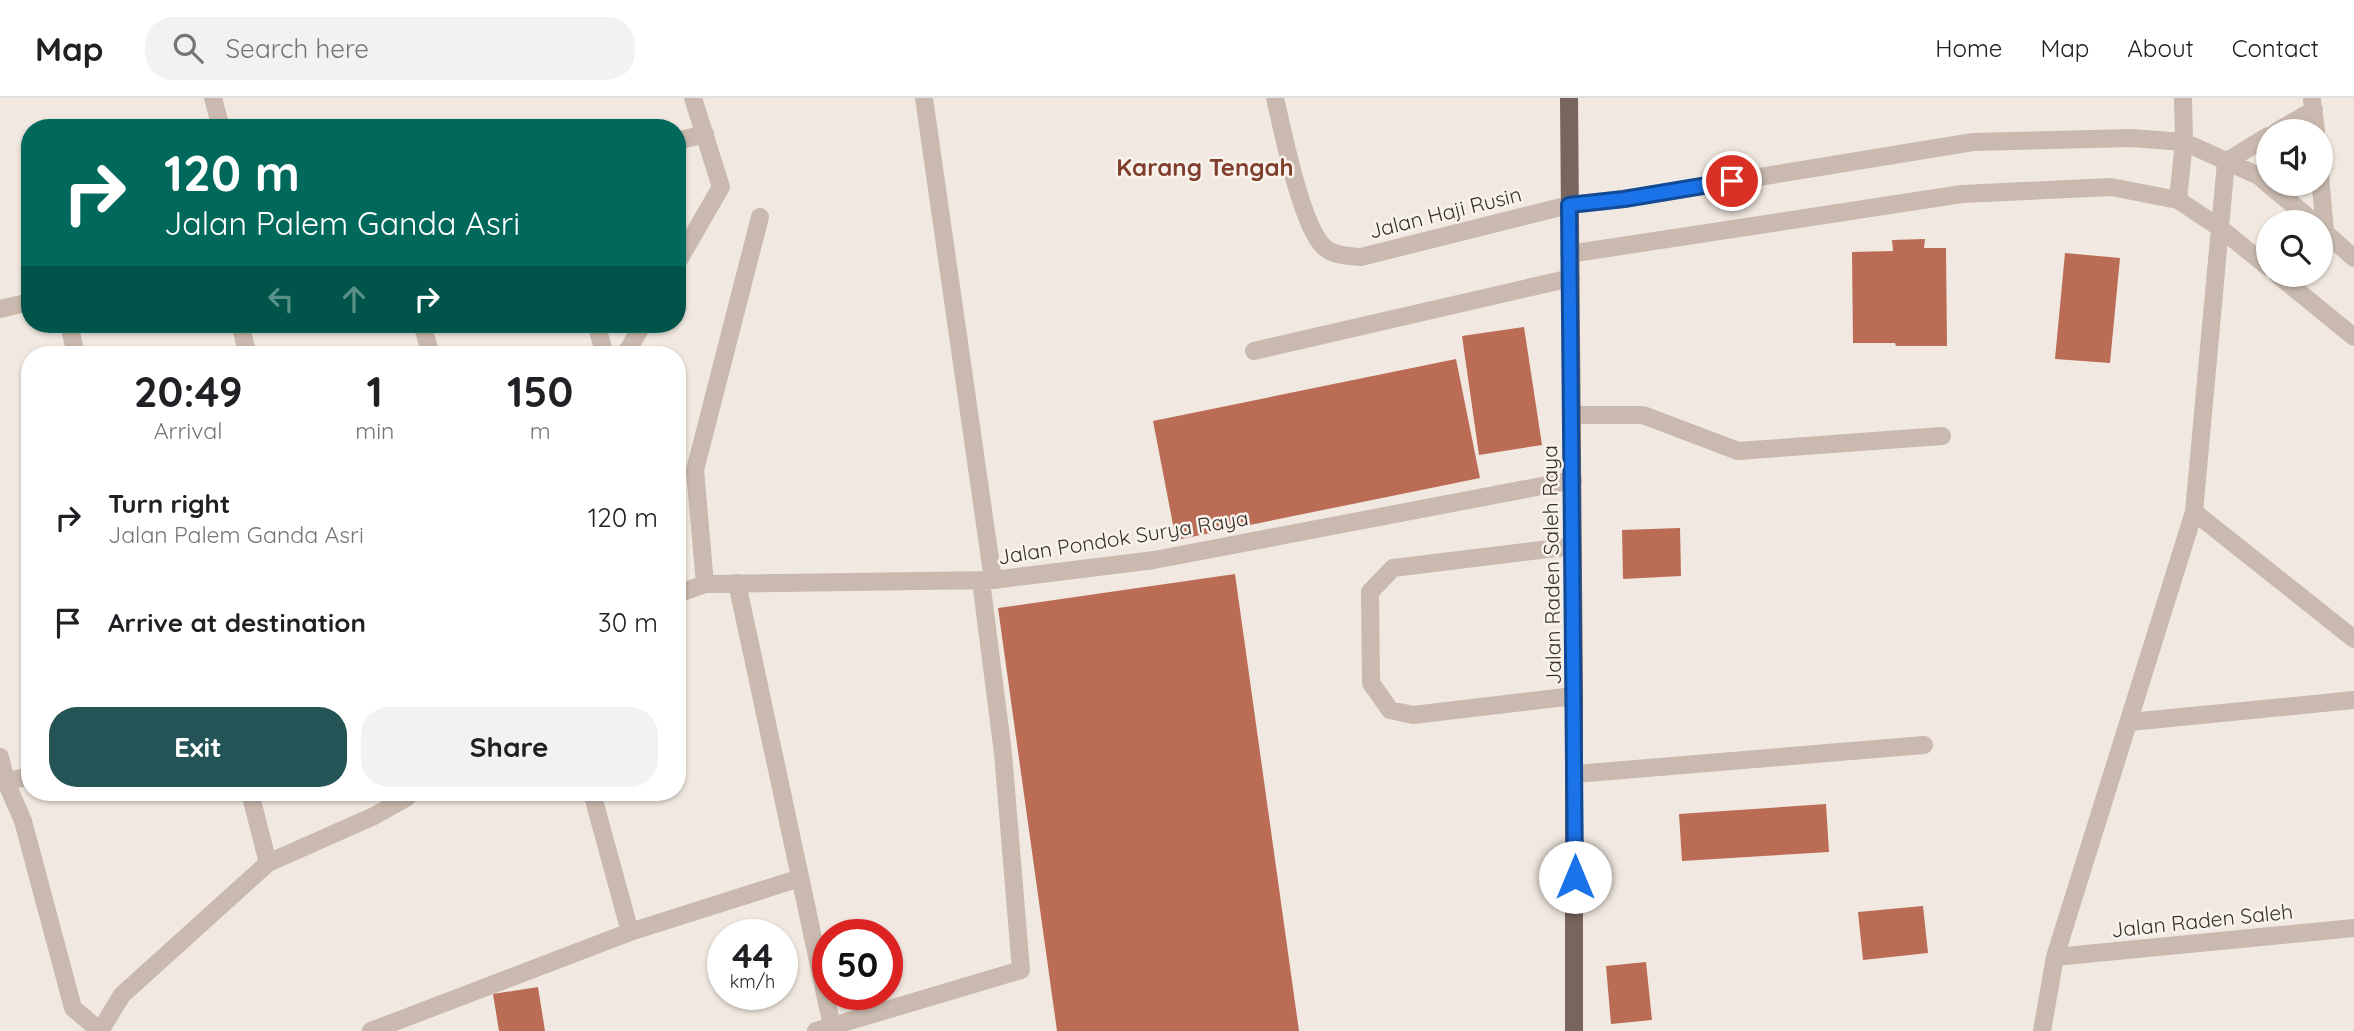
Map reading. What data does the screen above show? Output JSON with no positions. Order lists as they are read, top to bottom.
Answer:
{
  "streets": {
    "main road": ["Jalan Raden Saleh Raya"],
    "street": ["Jalan Haji Rusin", "Jalan Pondok Surya Raya", "Jalan Raden Saleh"]
  },
  "crossings": [
    ["Jalan Haji Rusin", "Jalan Raden Saleh Raya"],
    ["Jalan Pondok Surya Raya", "Jalan Raden Saleh Raya"]
  ],
  "districts": ["Karang Tengah"],
  "page": {
    "header": "Map",
    "search": "Search here",
    "nav": [
      "Home",
      "Map",
      "About",
      "Contact"
    ],
    "turn": ["120 m", "Jalan Palem Ganda Asri"],
    "eta": [
      "20:49",
      "Arrival",
      "1",
      "min",
      "150",
      "m"
    ],
    "list": [
      {
        "name": "Turn right",
        "note": "Jalan Palem Ganda Asri",
        "value": "120 m"
      },
      {
        "name": "Arrive at destination",
        "value": "30 m"
      }
    ],
    "buttons": ["Exit", "Share"],
    "speed": "44 km/h",
    "limit": "50"
  }
}
